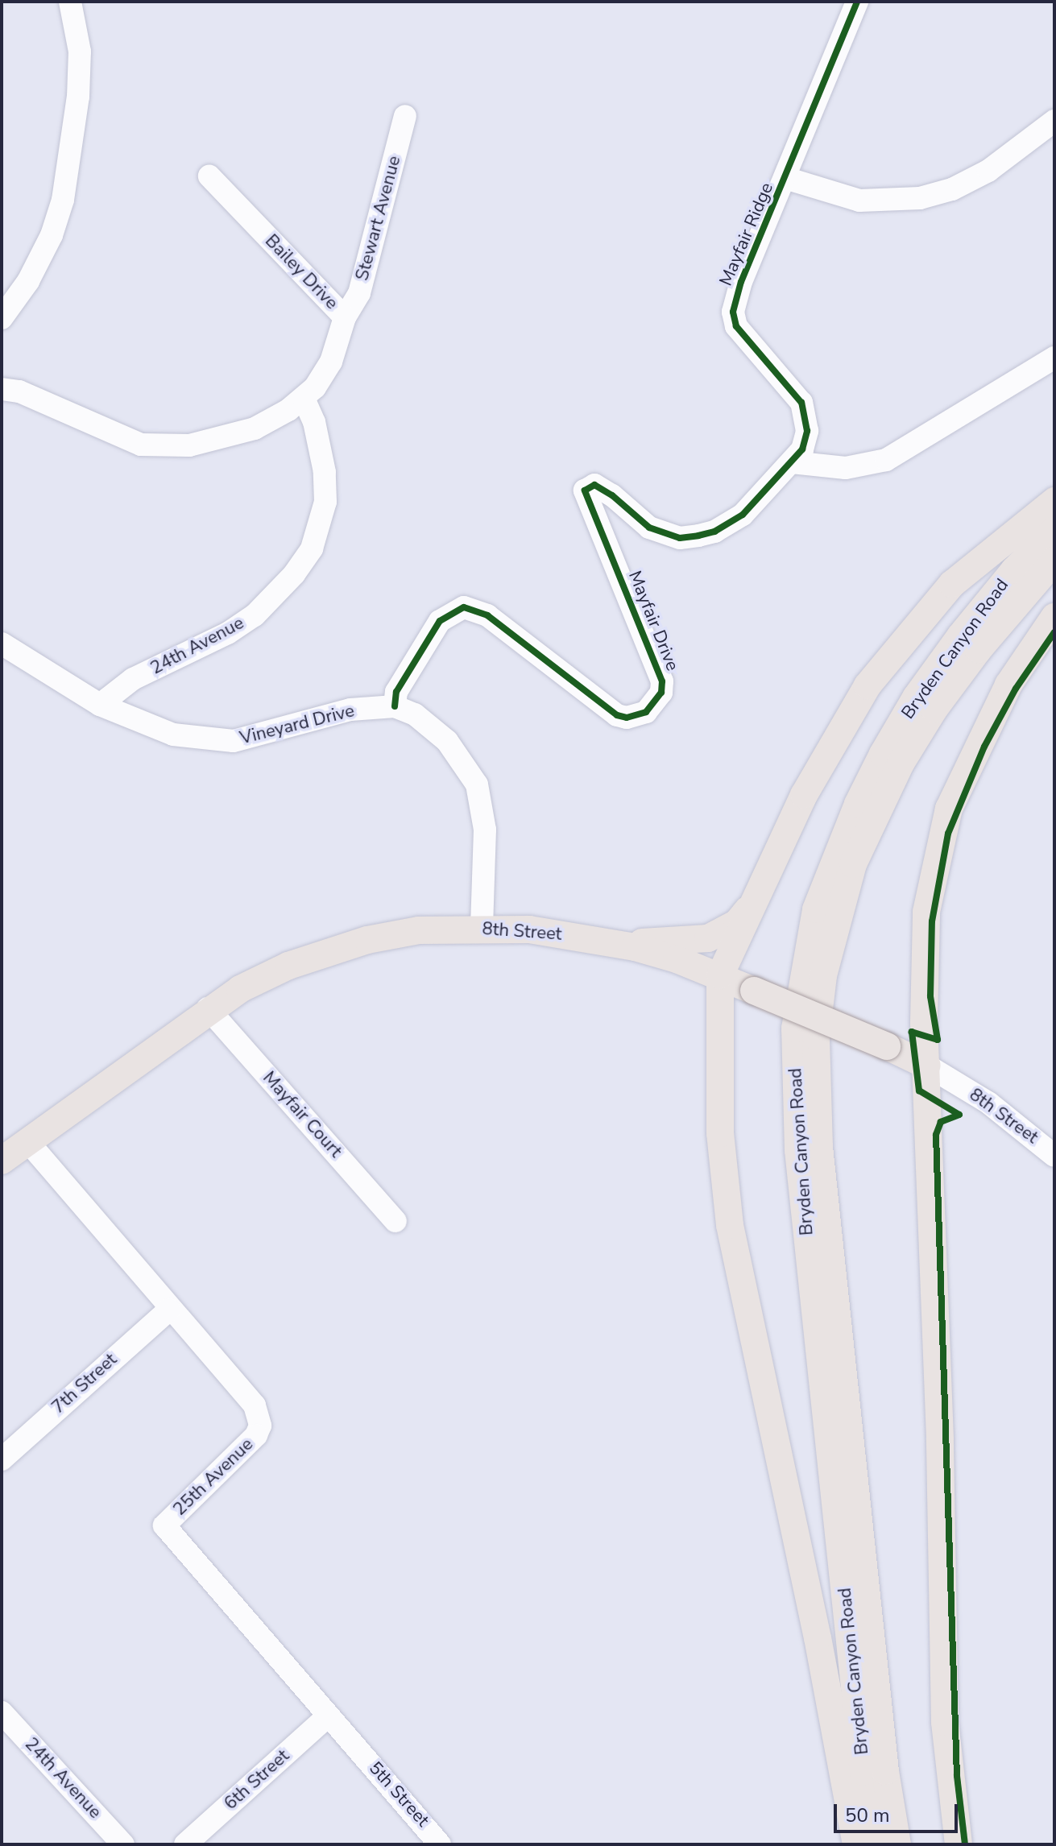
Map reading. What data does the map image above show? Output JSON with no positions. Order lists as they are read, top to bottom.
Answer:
{
  "streets": {
    "main road": ["Bryden Canyon Road", "8th Street"],
    "street": [
      "Stewart Avenue",
      "Mayfair Ridge",
      "Bailey Drive",
      "Mayfair Drive",
      "24th Avenue",
      "Vineyard Drive",
      "Mayfair Court",
      "7th Street",
      "25th Avenue",
      "6th Street",
      "5th Street"
    ]
  },
  "crossings": [
    ["Stewart Avenue", "Bailey Drive"],
    ["Mayfair Ridge", "Mayfair Drive"],
    ["Bailey Drive", "24th Avenue"],
    ["Mayfair Drive", "Vineyard Drive"],
    ["24th Avenue", "Vineyard Drive"],
    ["8th Street", "Mayfair Court"],
    ["8th Street", "25th Avenue"],
    ["7th Street", "25th Avenue"],
    ["25th Avenue", "6th Street"],
    ["25th Avenue", "5th Street"]
  ],
  "scale_bar": "50 m"
}
